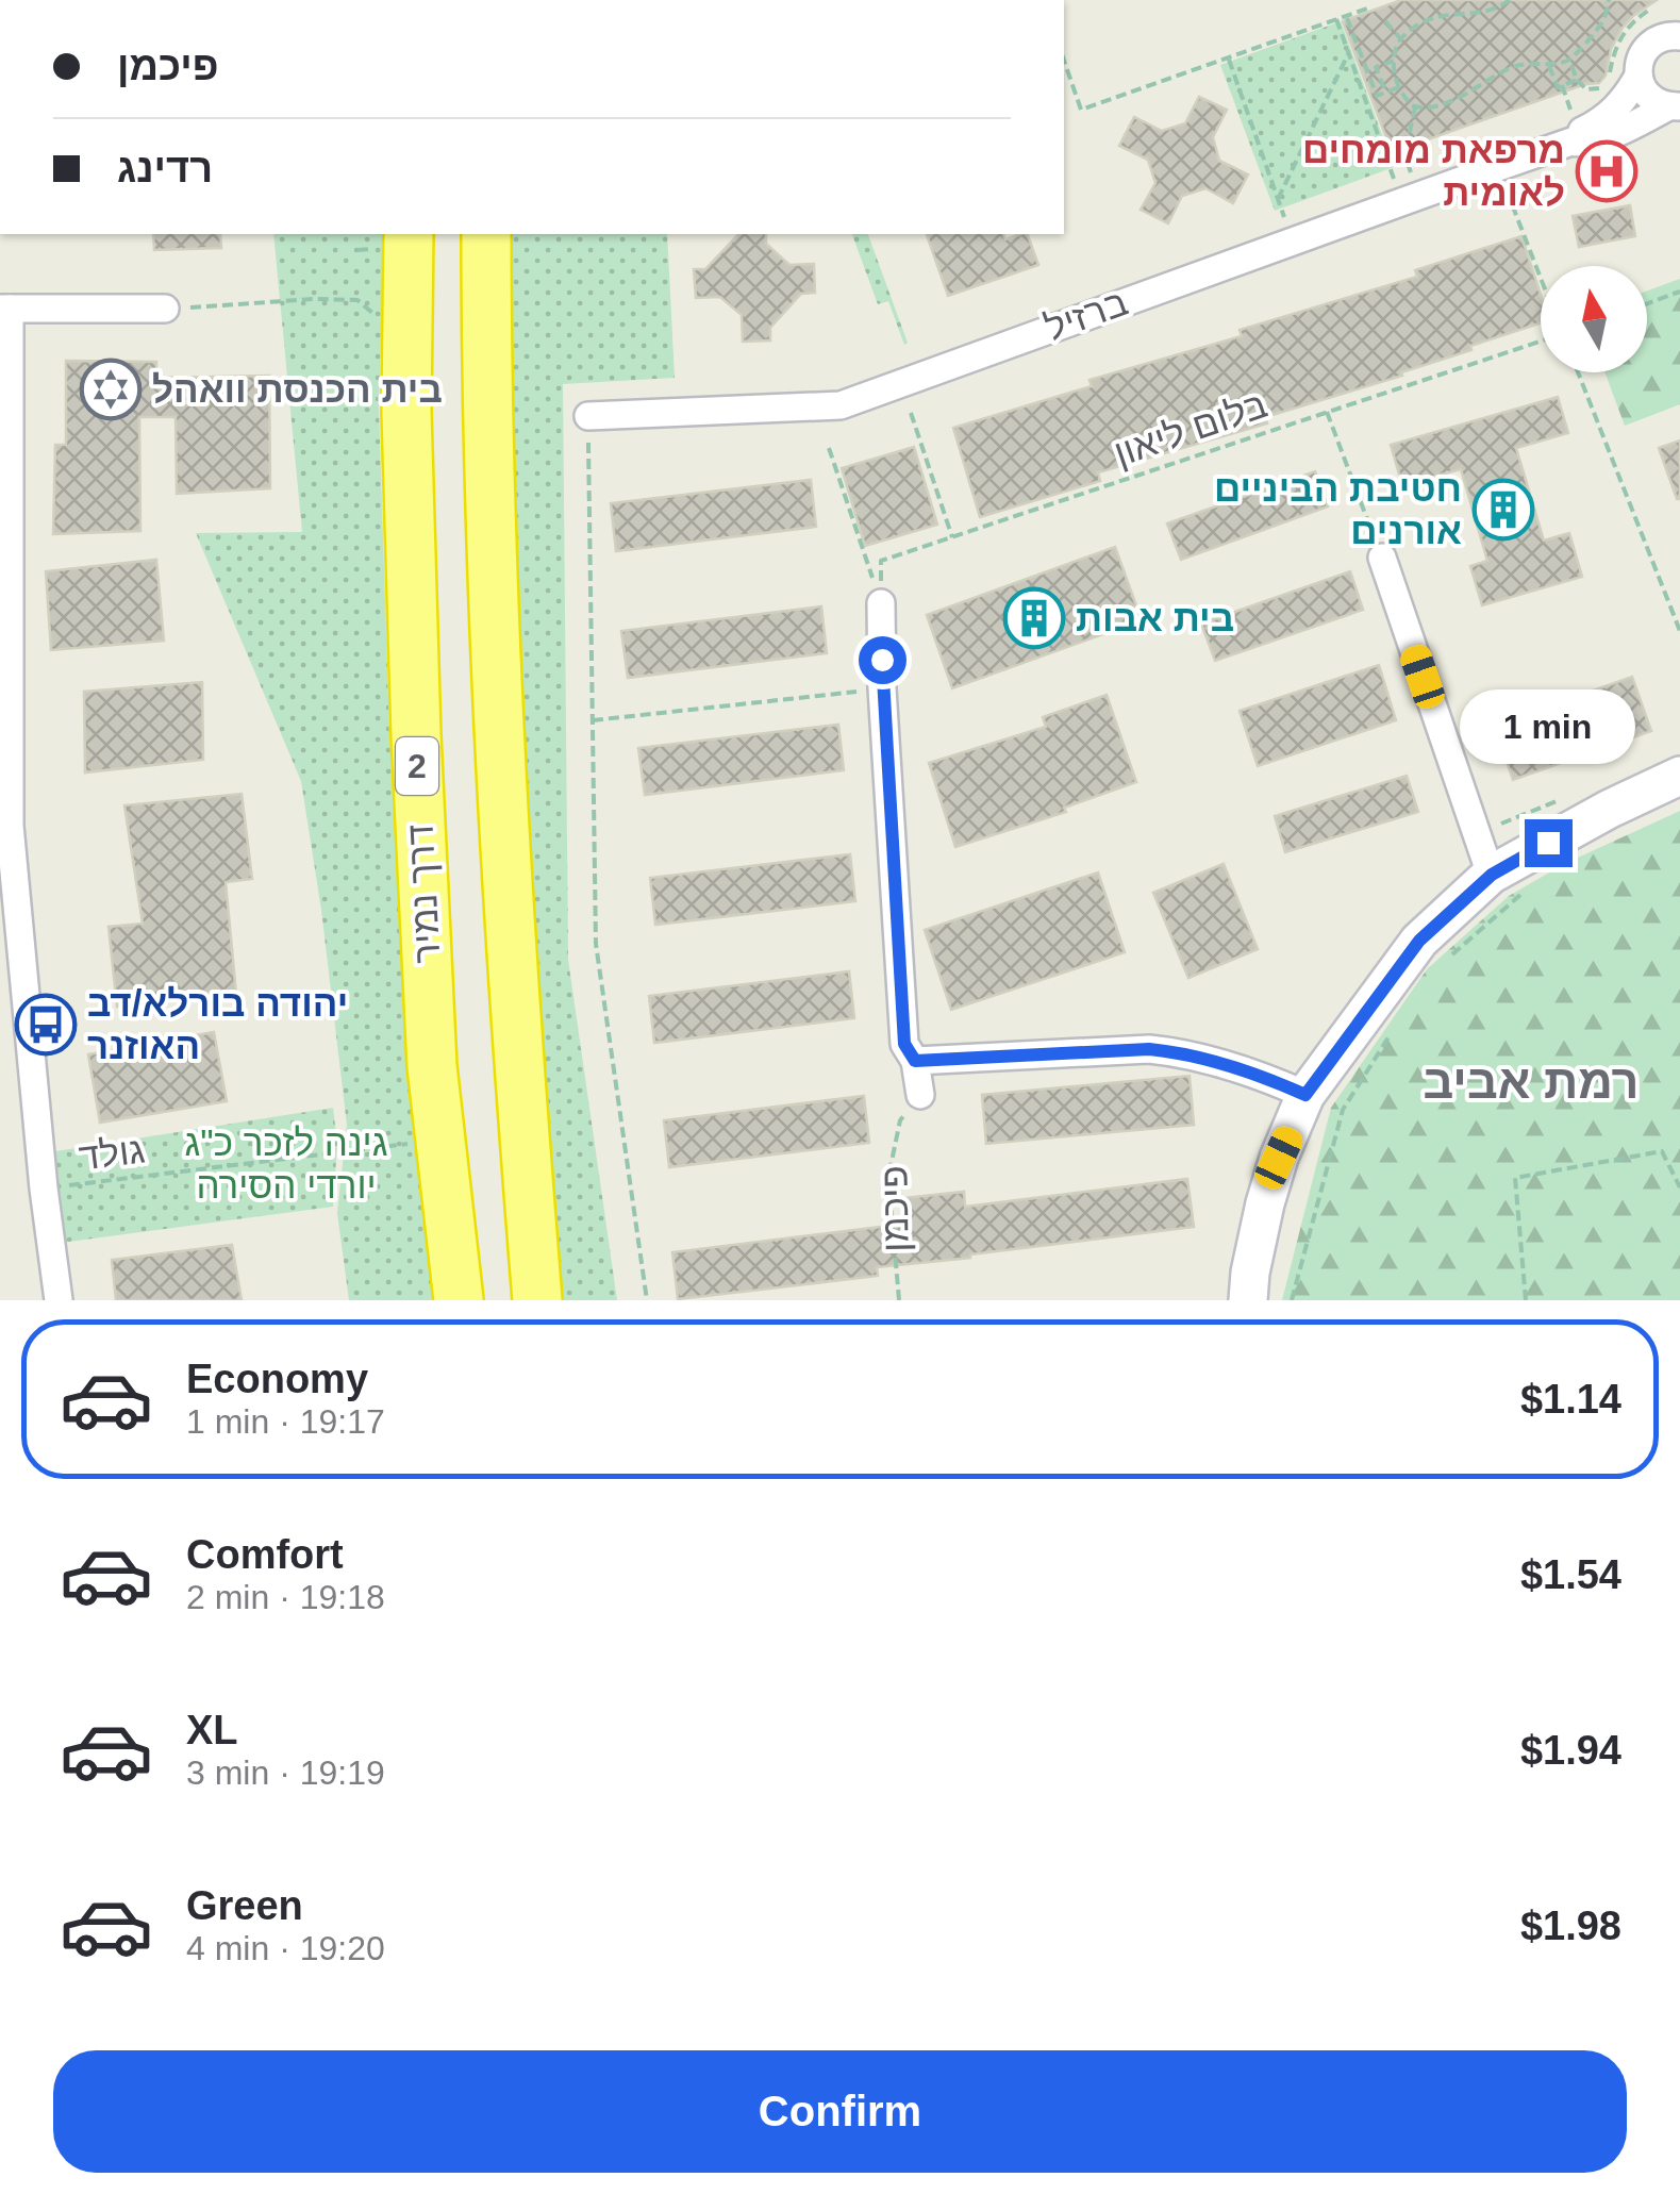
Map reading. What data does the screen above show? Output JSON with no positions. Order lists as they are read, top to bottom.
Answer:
{
  "streets": {
    "highway": ["2", "דרך נמיר"],
    "street": ["ברזיל"],
    "path": ["בלום ליאון", "גולד", "פיכמן"]
  },
  "crossings": [
    ["דרך נמיר", "גולד"]
  ],
  "districts": ["רמת אביב"],
  "parks": ["גינה לזכר כ\"ג יורדי הסירה"],
  "places": {
    "hospital": ["מרפאת מומחים לאומית"],
    "synagogue": ["בית הכנסת וואהל"],
    "building": ["חטיבת הביניים אורנים", "בית אבות"],
    "bus stop": ["יהודה בורלא/דב האוזנר"]
  },
  "north": "top",
  "page": {
    "banner": ["פיכמן", "רדינג"],
    "bubble": "1 min",
    "list": [
      {
        "name": "Economy",
        "note": "1 min · 19:17",
        "value": "$1.14"
      },
      {
        "name": "Comfort",
        "note": "2 min · 19:18",
        "value": "$1.54"
      },
      {
        "name": "XL",
        "note": "3 min · 19:19",
        "value": "$1.94"
      },
      {
        "name": "Green",
        "note": "4 min · 19:20",
        "value": "$1.98"
      }
    ],
    "buttons": "Confirm"
  }
}
